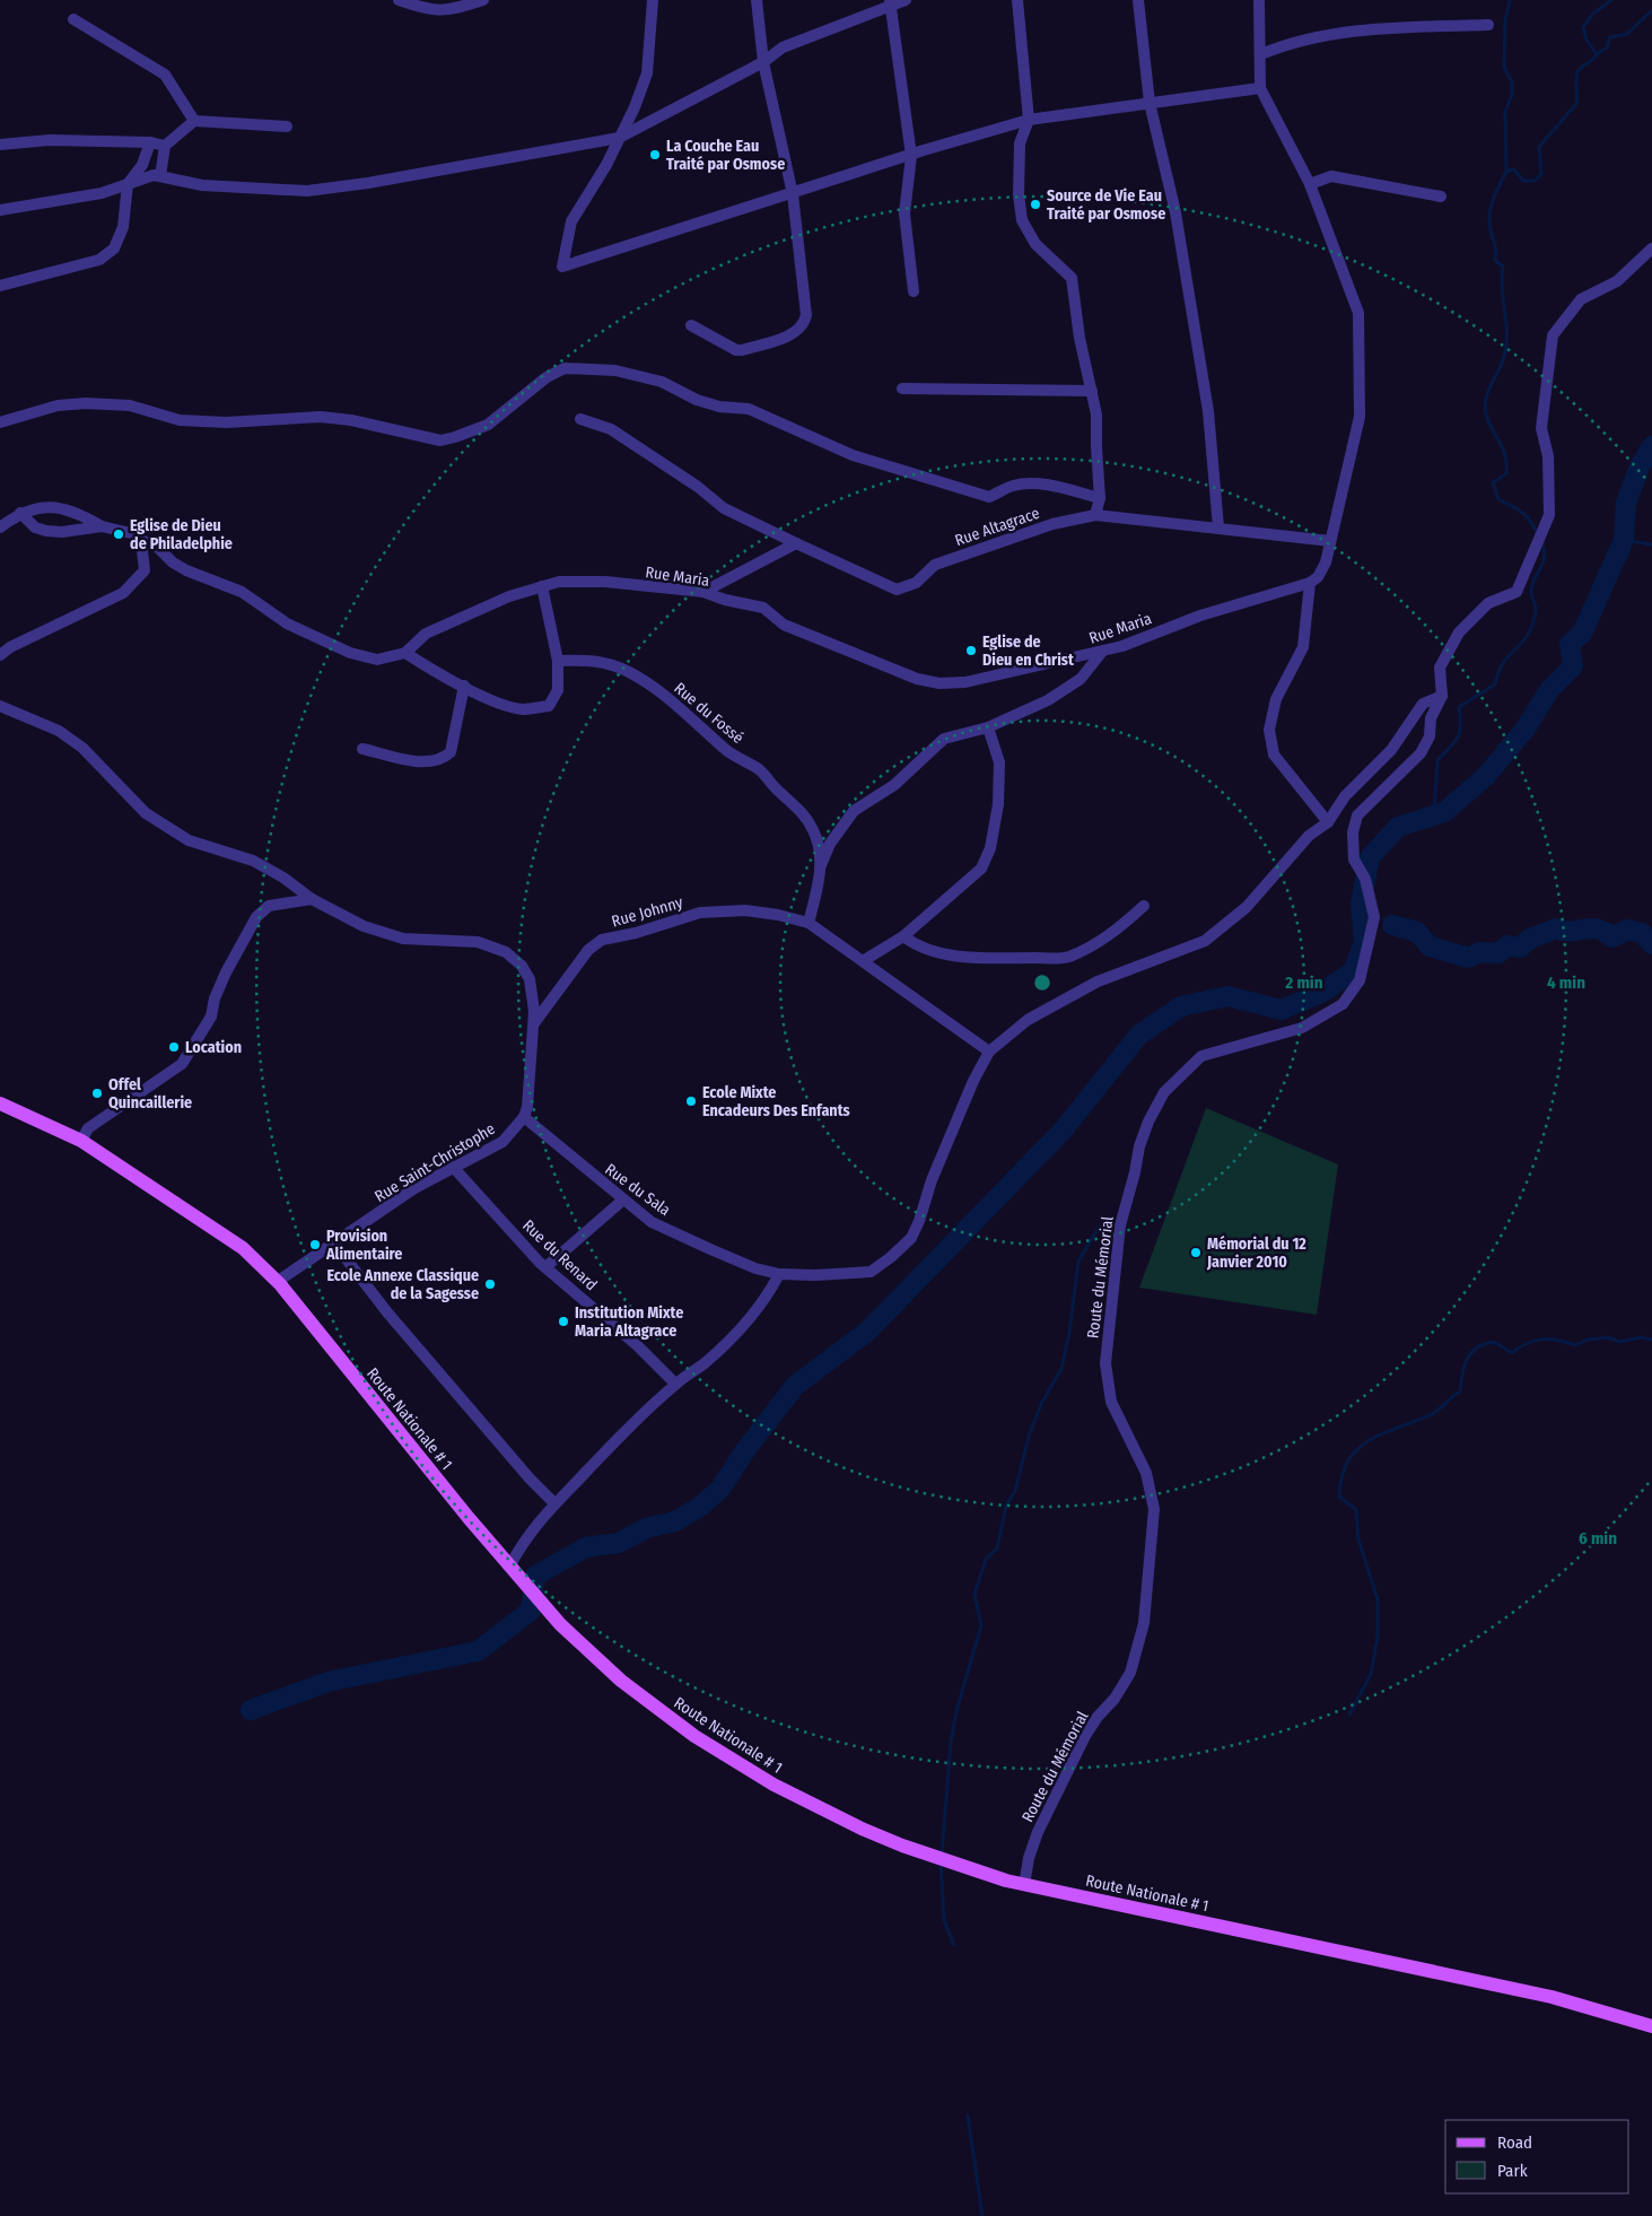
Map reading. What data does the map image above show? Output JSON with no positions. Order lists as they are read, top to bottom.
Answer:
{
  "streets": {
    "main road": ["Route Nationale # 1"],
    "street": [
      "Rue Altagrace",
      "Rue Maria",
      "Rue du Fossé",
      "Rue Johnny",
      "Rue Saint-Christophe",
      "Rue du Sala",
      "Rue du Renard",
      "Route du Mémorial"
    ]
  },
  "crossings": [
    ["Rue du Fossé", "Rue Johnny"],
    ["Rue Johnny", "Rue Saint-Christophe"],
    ["Rue Saint-Christophe", "Rue du Sala"],
    ["Rue Saint-Christophe", "Rue du Renard"],
    ["Rue Saint-Christophe", "Route Nationale # 1"],
    ["Route du Mémorial", "Route Nationale # 1"]
  ],
  "places": [
    "La Couche Eau Traité par Osmose",
    "Source de Vie Eau Traité par Osmose",
    "Eglise de Dieu de Philadelphie",
    "Eglise de Dieu en Christ",
    "Location",
    "Offel Quincaillerie",
    "Ecole Mixte Encadeurs Des Enfants",
    "Provision Alimentaire",
    "Mémorial du 12 Janvier 2010",
    "Ecole Annexe Classique de la Sagesse",
    "Institution Mixte Maria Altagrace"
  ],
  "legend": ["Road", "Park"],
  "rings": ["2 min", "4 min", "6 min"]
}
